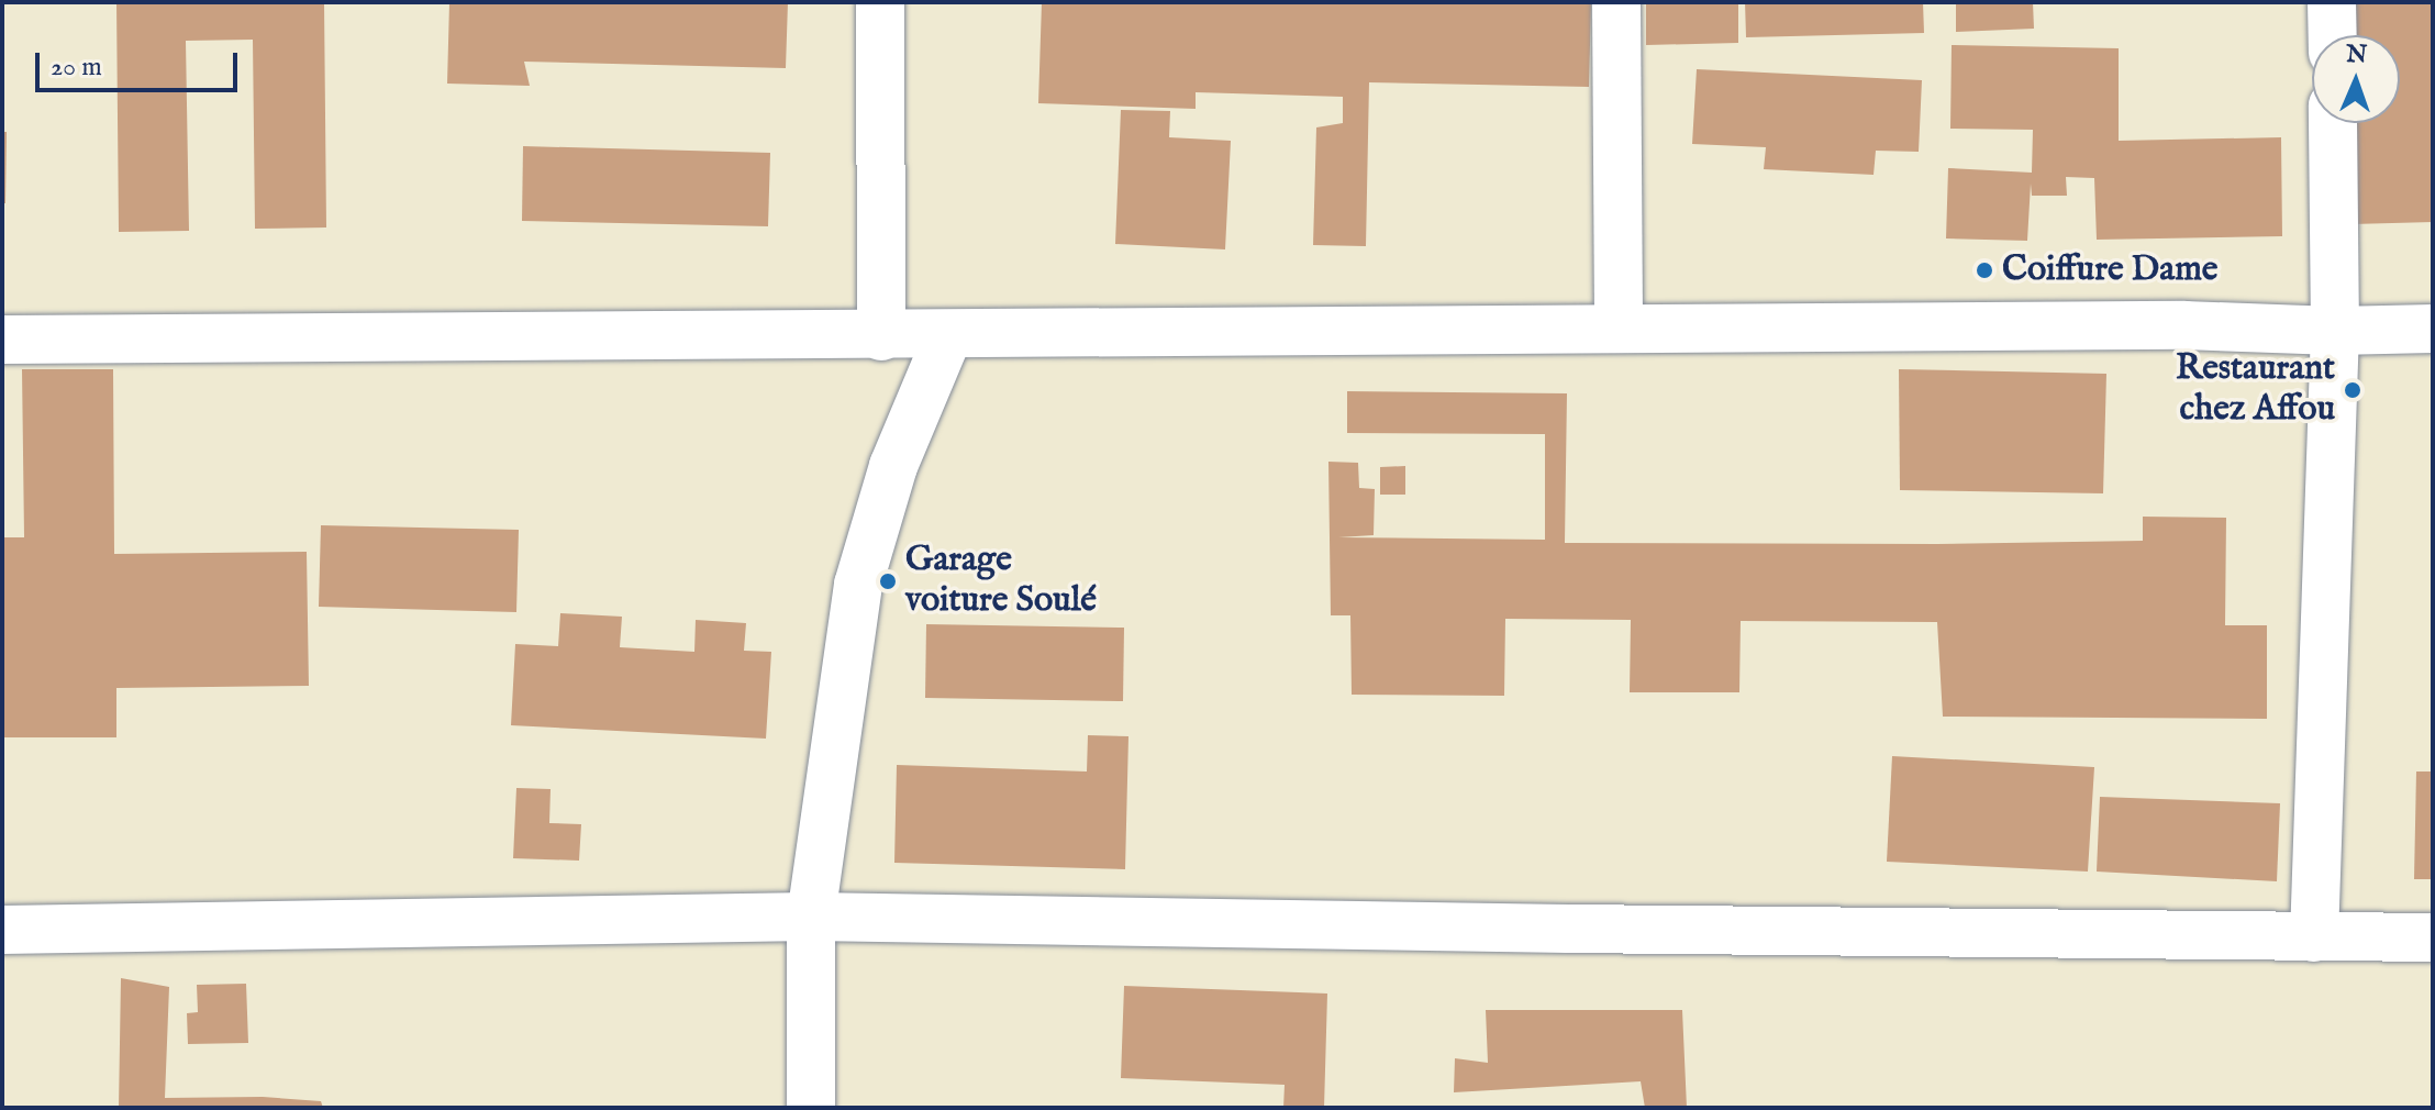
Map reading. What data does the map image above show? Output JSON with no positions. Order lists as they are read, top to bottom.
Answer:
{
  "places": ["Coiffure Dame", "Restaurant chez Affou", "Garage voiture Soulé"],
  "scale_bar": "20 m",
  "north": "top"
}
